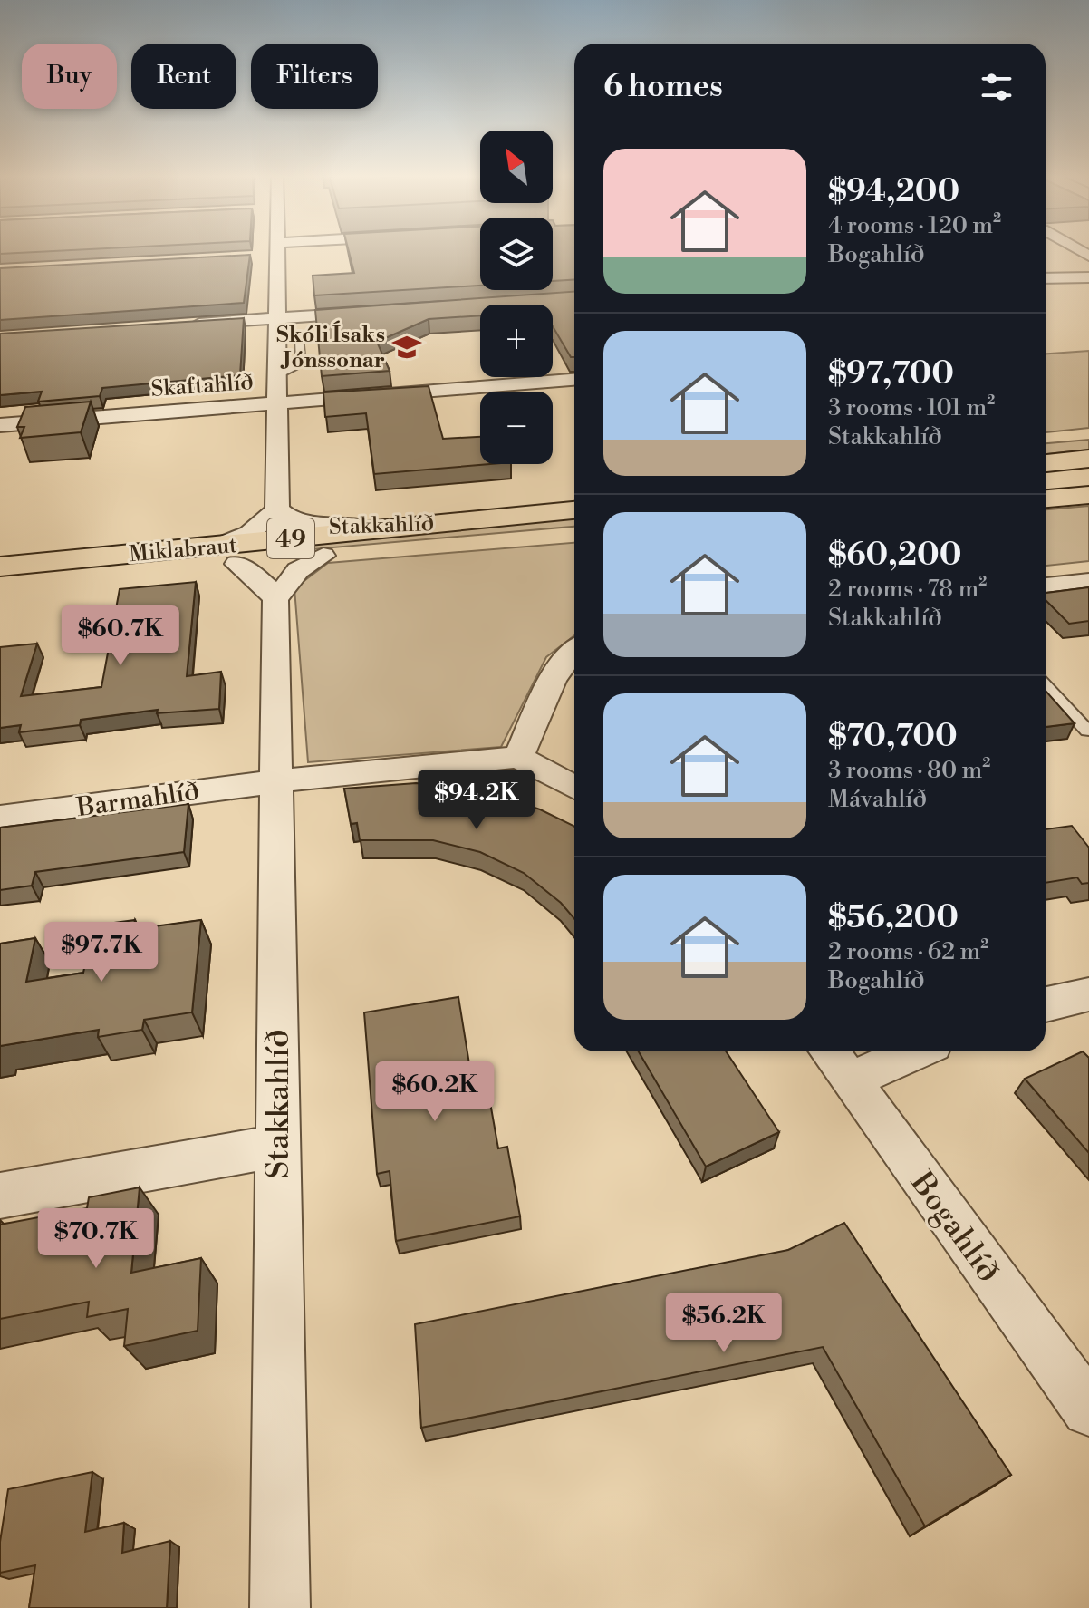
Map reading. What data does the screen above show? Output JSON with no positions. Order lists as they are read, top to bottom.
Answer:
{
  "streets": {
    "main road": ["49", "Miklabraut"],
    "street": [
      "Skaftahlíð",
      "Stakkahlíð",
      "Barmahlíð",
      "Bogahlíð"
    ]
  },
  "crossings": [
    ["Stakkahlíð", "Miklabraut"],
    ["Stakkahlíð", "Barmahlíð"]
  ],
  "places": {
    "school or university": ["Skóli Ísaks Jónssonar"]
  },
  "north": "top left",
  "page": {
    "chip": ["Buy", "Rent", "Filters"],
    "heading": "6 homes",
    "map_buttons": ["+", "−"],
    "list": [
      {
        "name": "$94,200",
        "note": "4 rooms · 120 m² · Bogahlíð"
      },
      {
        "name": "$97,700",
        "note": "3 rooms · 101 m² · Stakkahlíð"
      },
      {
        "name": "$60,200",
        "note": "2 rooms · 78 m² · Stakkahlíð"
      },
      {
        "name": "$70,700",
        "note": "3 rooms · 80 m² · Mávahlíð"
      },
      {
        "name": "$56,200",
        "note": "2 rooms · 62 m² · Bogahlíð"
      }
    ],
    "price": [
      "$60.7K",
      "$94.2K",
      "$97.7K",
      "$60.2K",
      "$70.7K",
      "$56.2K"
    ]
  }
}
